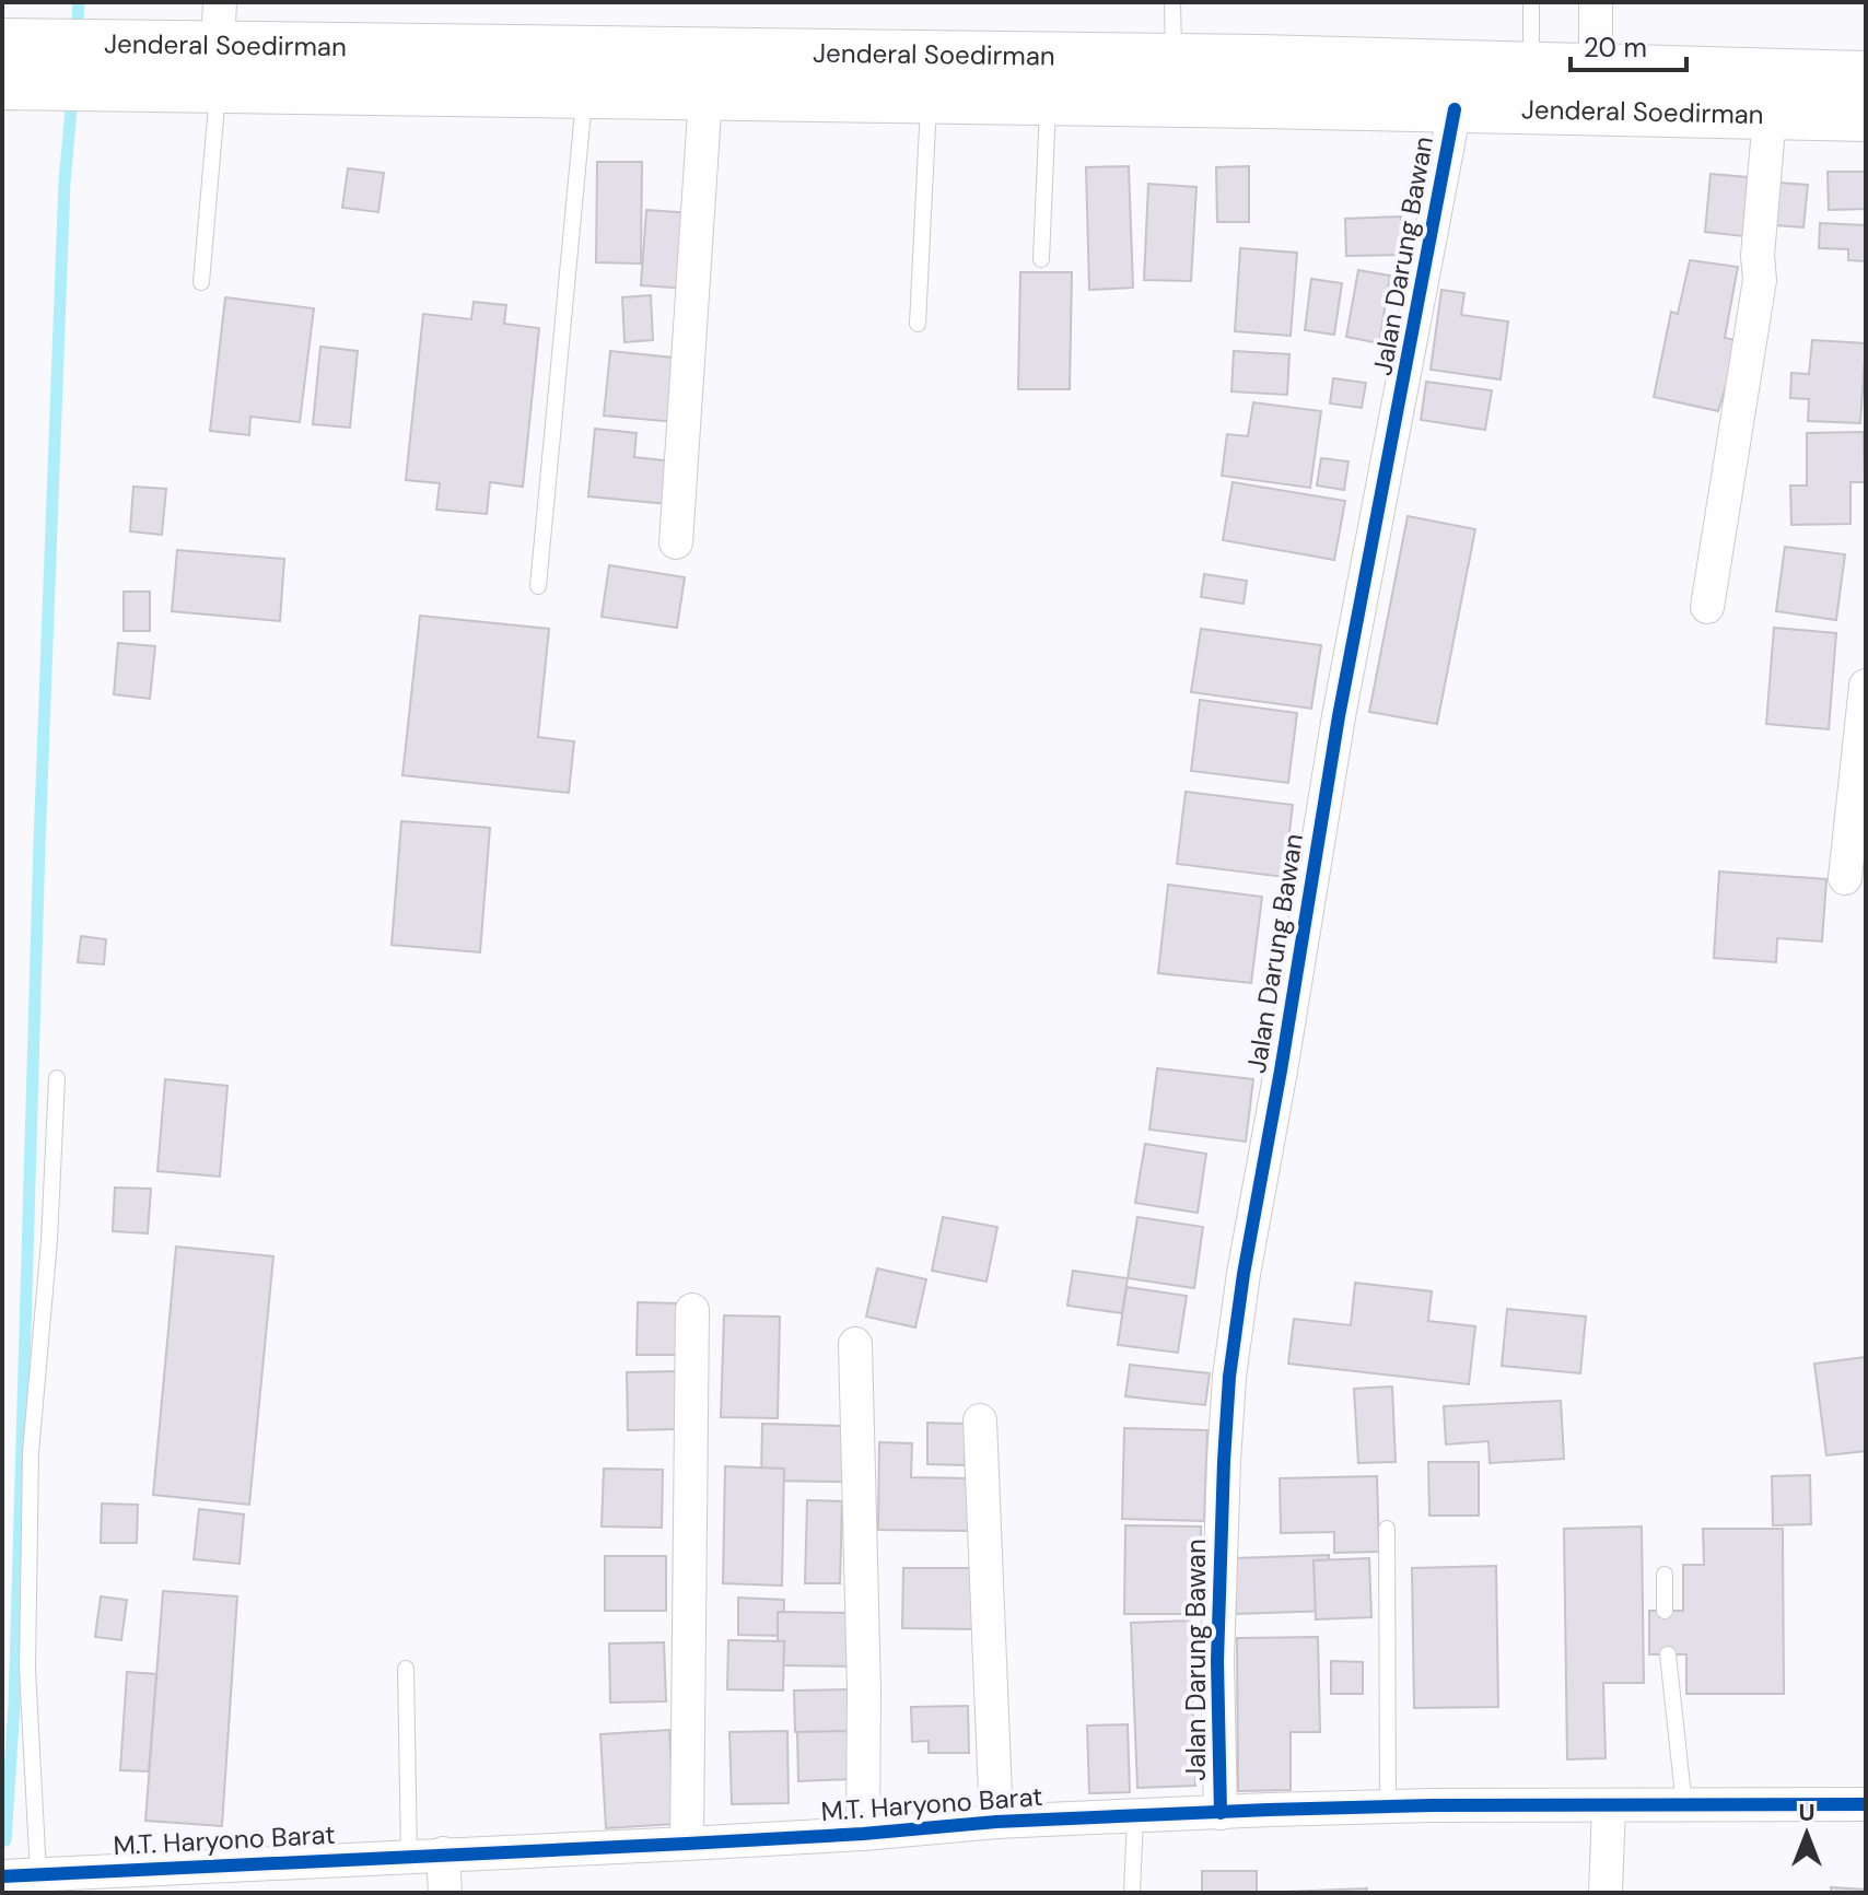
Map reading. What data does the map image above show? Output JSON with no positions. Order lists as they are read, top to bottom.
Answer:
{
  "streets": {
    "highway": ["Jenderal Soedirman"],
    "street": ["Jalan Darung Bawan", "M.T. Haryono Barat"]
  },
  "crossings": [
    ["Jenderal Soedirman", "Jalan Darung Bawan"],
    ["Jalan Darung Bawan", "M.T. Haryono Barat"]
  ],
  "scale_bar": "20 m",
  "north": "top"
}
